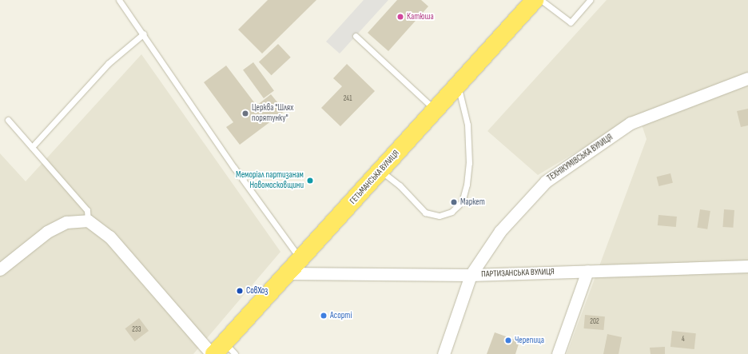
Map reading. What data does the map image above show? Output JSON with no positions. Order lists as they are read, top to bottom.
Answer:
{
  "streets": {
    "highway": ["ГЕТЬМАНСЬКА ВУЛИЦЯ"],
    "street": ["ТЕХНІКУМІВСЬКА ВУЛИЦЯ", "ПАРТИЗАНСЬКА ВУЛИЦЯ"]
  },
  "crossings": [
    ["ТЕХНІКУМІВСЬКА ВУЛИЦЯ", "ПАРТИЗАНСЬКА ВУЛИЦЯ"],
    ["ГЕТЬМАНСЬКА ВУЛИЦЯ", "ПАРТИЗАНСЬКА ВУЛИЦЯ"]
  ],
  "places": [
    "Катюша",
    "Церква \"Шлях порятунку\"",
    "Меморіал партизанам Новомосковщини",
    "Маркет",
    "СовХоз",
    "Асорті",
    "Черепица"
  ],
  "house_numbers": [
    "241",
    "202",
    "233",
    "4"
  ]
}
